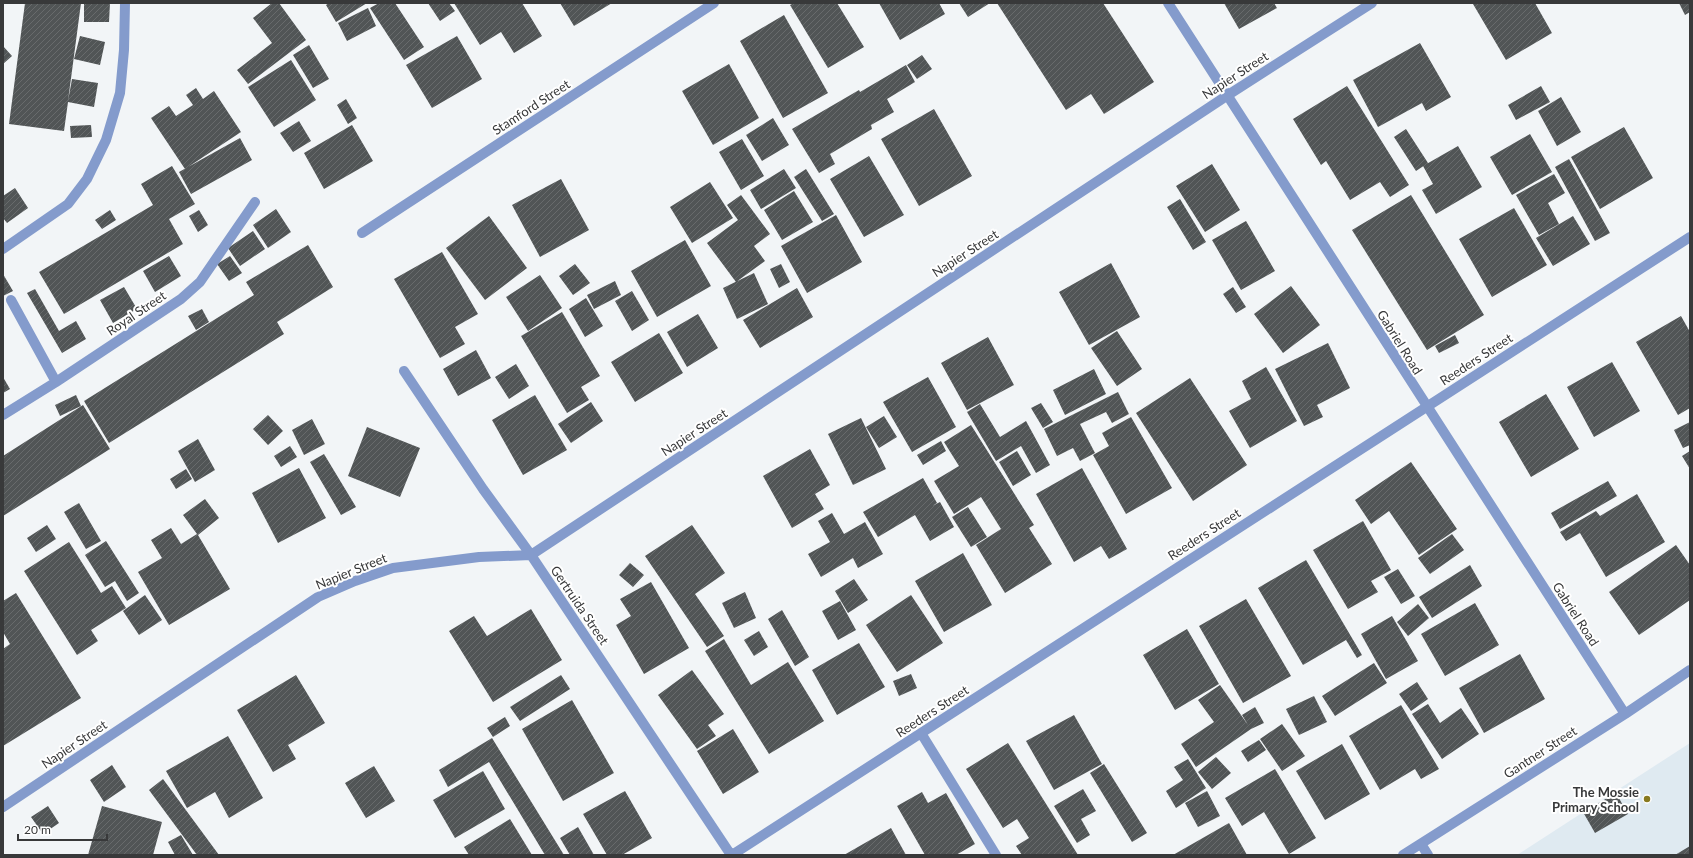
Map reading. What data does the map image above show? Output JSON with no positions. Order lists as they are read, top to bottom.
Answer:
{
  "streets": {
    "street": [
      "Napier Street",
      "Stamford Street",
      "Royal Street",
      "Gabriel Road",
      "Reeders Street",
      "Gertruida Street",
      "Gantner Street"
    ]
  },
  "crossings": [
    ["Napier Street", "Gabriel Road"],
    ["Napier Street", "Gertruida Street"],
    ["Gabriel Road", "Reeders Street"],
    ["Gabriel Road", "Gantner Street"],
    ["Reeders Street", "Gertruida Street"]
  ],
  "places": ["The Mossie Primary School"],
  "scale_bar": "20 m"
}
